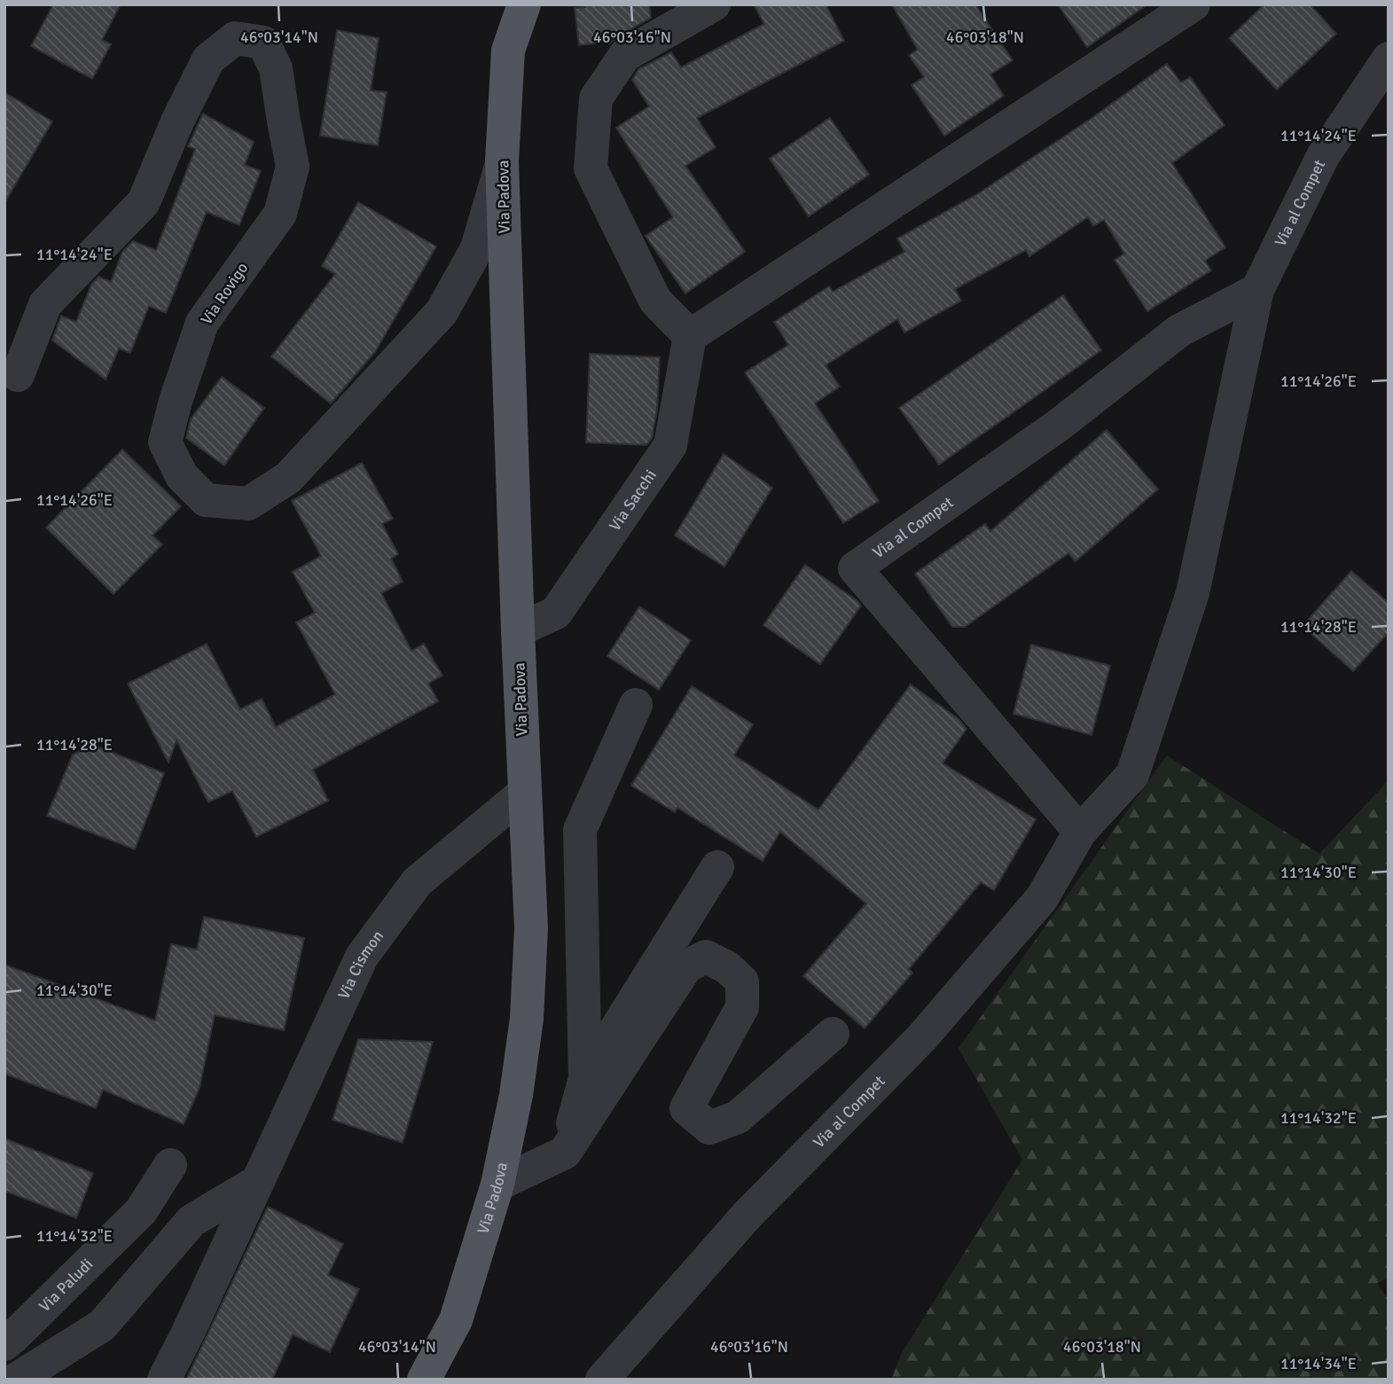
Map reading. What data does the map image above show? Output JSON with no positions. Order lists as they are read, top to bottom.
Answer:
{
  "streets": {
    "main road": ["Via Padova"],
    "street": [
      "Via al Compet",
      "Via Rovigo",
      "Via Sacchi",
      "Via Cismon",
      "Via Paludi"
    ]
  },
  "crossings": [
    ["Via Padova", "Via Rovigo"],
    ["Via Padova", "Via Sacchi"],
    ["Via Padova", "Via Cismon"]
  ],
  "coordinates": [
    "46°03'14\"N",
    "46°03'16\"N",
    "46°03'18\"N",
    "11°14'24\"E",
    "11°14'26\"E",
    "11°14'28\"E",
    "11°14'30\"E",
    "11°14'32\"E",
    "11°14'34\"E"
  ]
}
